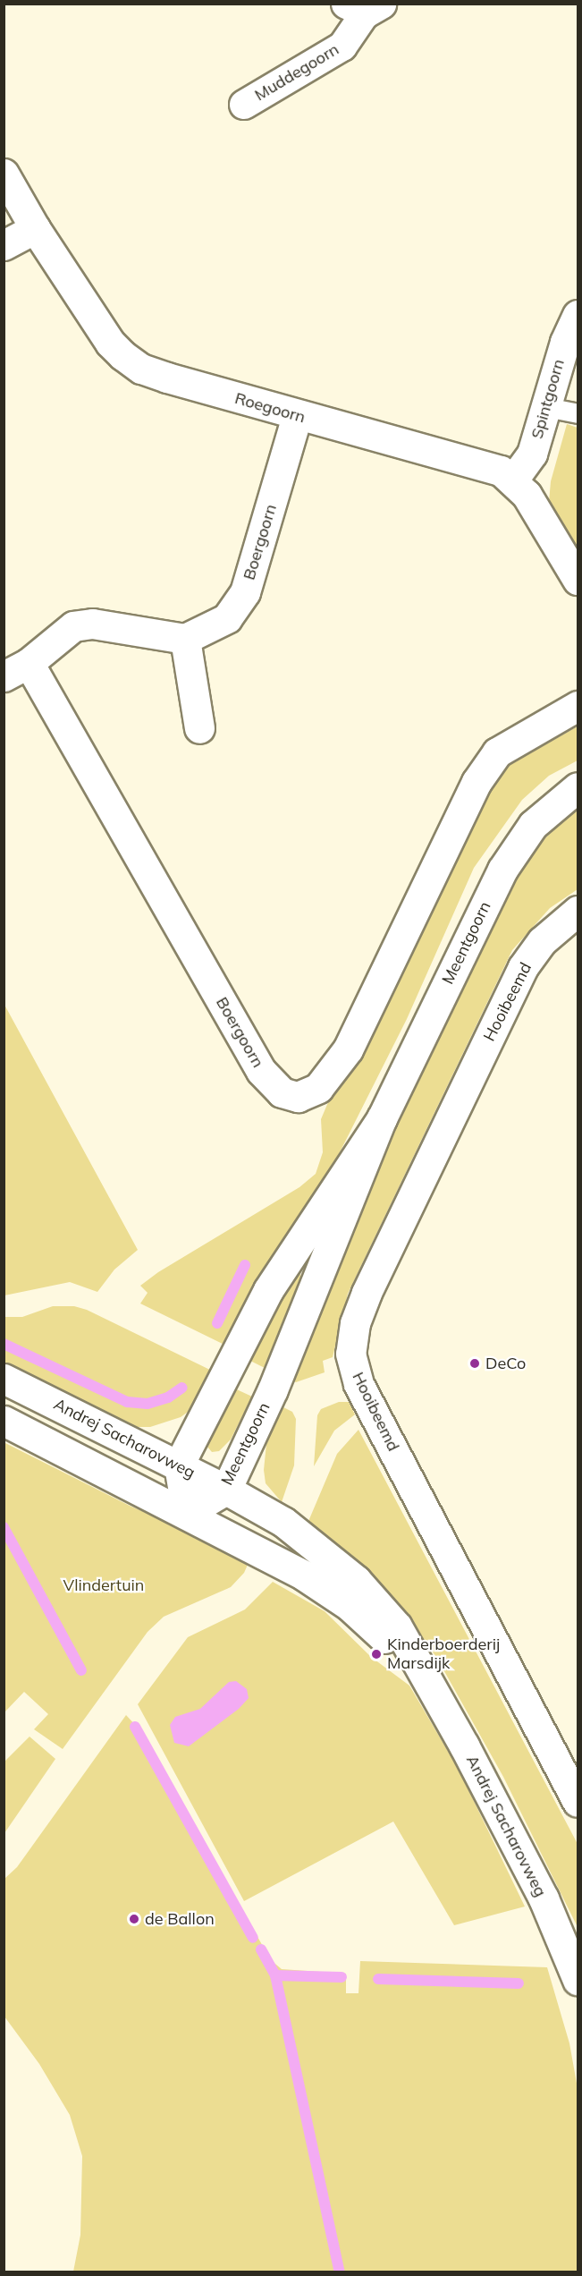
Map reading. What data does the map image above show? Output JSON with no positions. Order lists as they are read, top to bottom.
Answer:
{
  "streets": {
    "street": [
      "Muddegoorn",
      "Spintgoorn",
      "Roegoorn",
      "Boergoorn",
      "Meentgoorn",
      "Hooibeemd",
      "Andrej Sacharovweg"
    ]
  },
  "crossings": [
    ["Spintgoorn", "Roegoorn"],
    ["Roegoorn", "Boergoorn"],
    ["Meentgoorn", "Andrej Sacharovweg"]
  ],
  "parks": ["Vlindertuin"],
  "places": ["DeCo", "Kinderboerderij Marsdijk", "de Ballon"]
}
